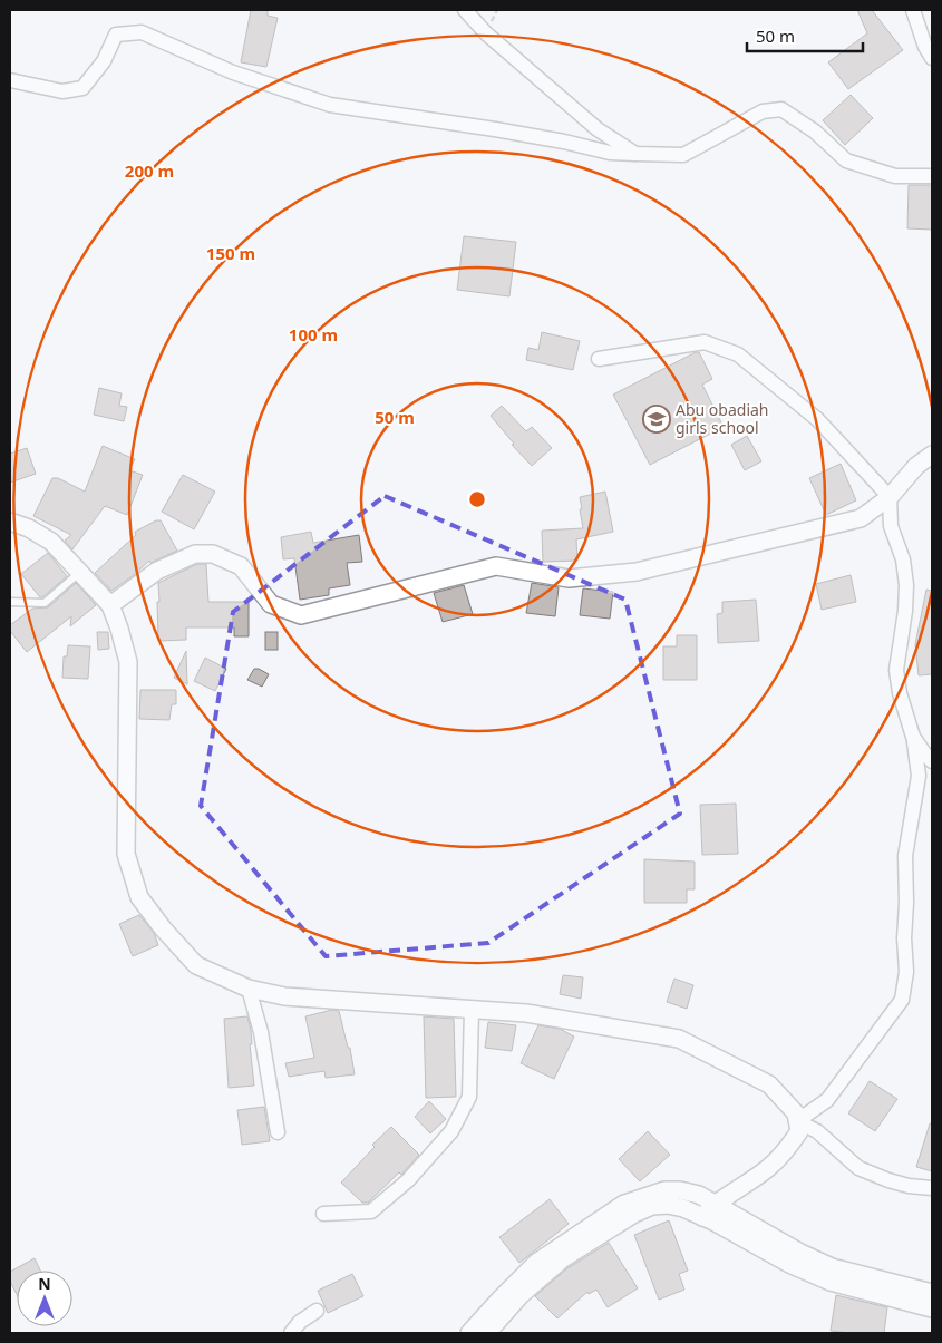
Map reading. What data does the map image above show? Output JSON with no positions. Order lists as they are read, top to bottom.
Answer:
{
  "places": {
    "school or university": ["Abu obadiah girls school"]
  },
  "scale_bar": "50 m",
  "north": "top",
  "rings": [
    "200 m",
    "150 m",
    "100 m",
    "50 m"
  ]
}
